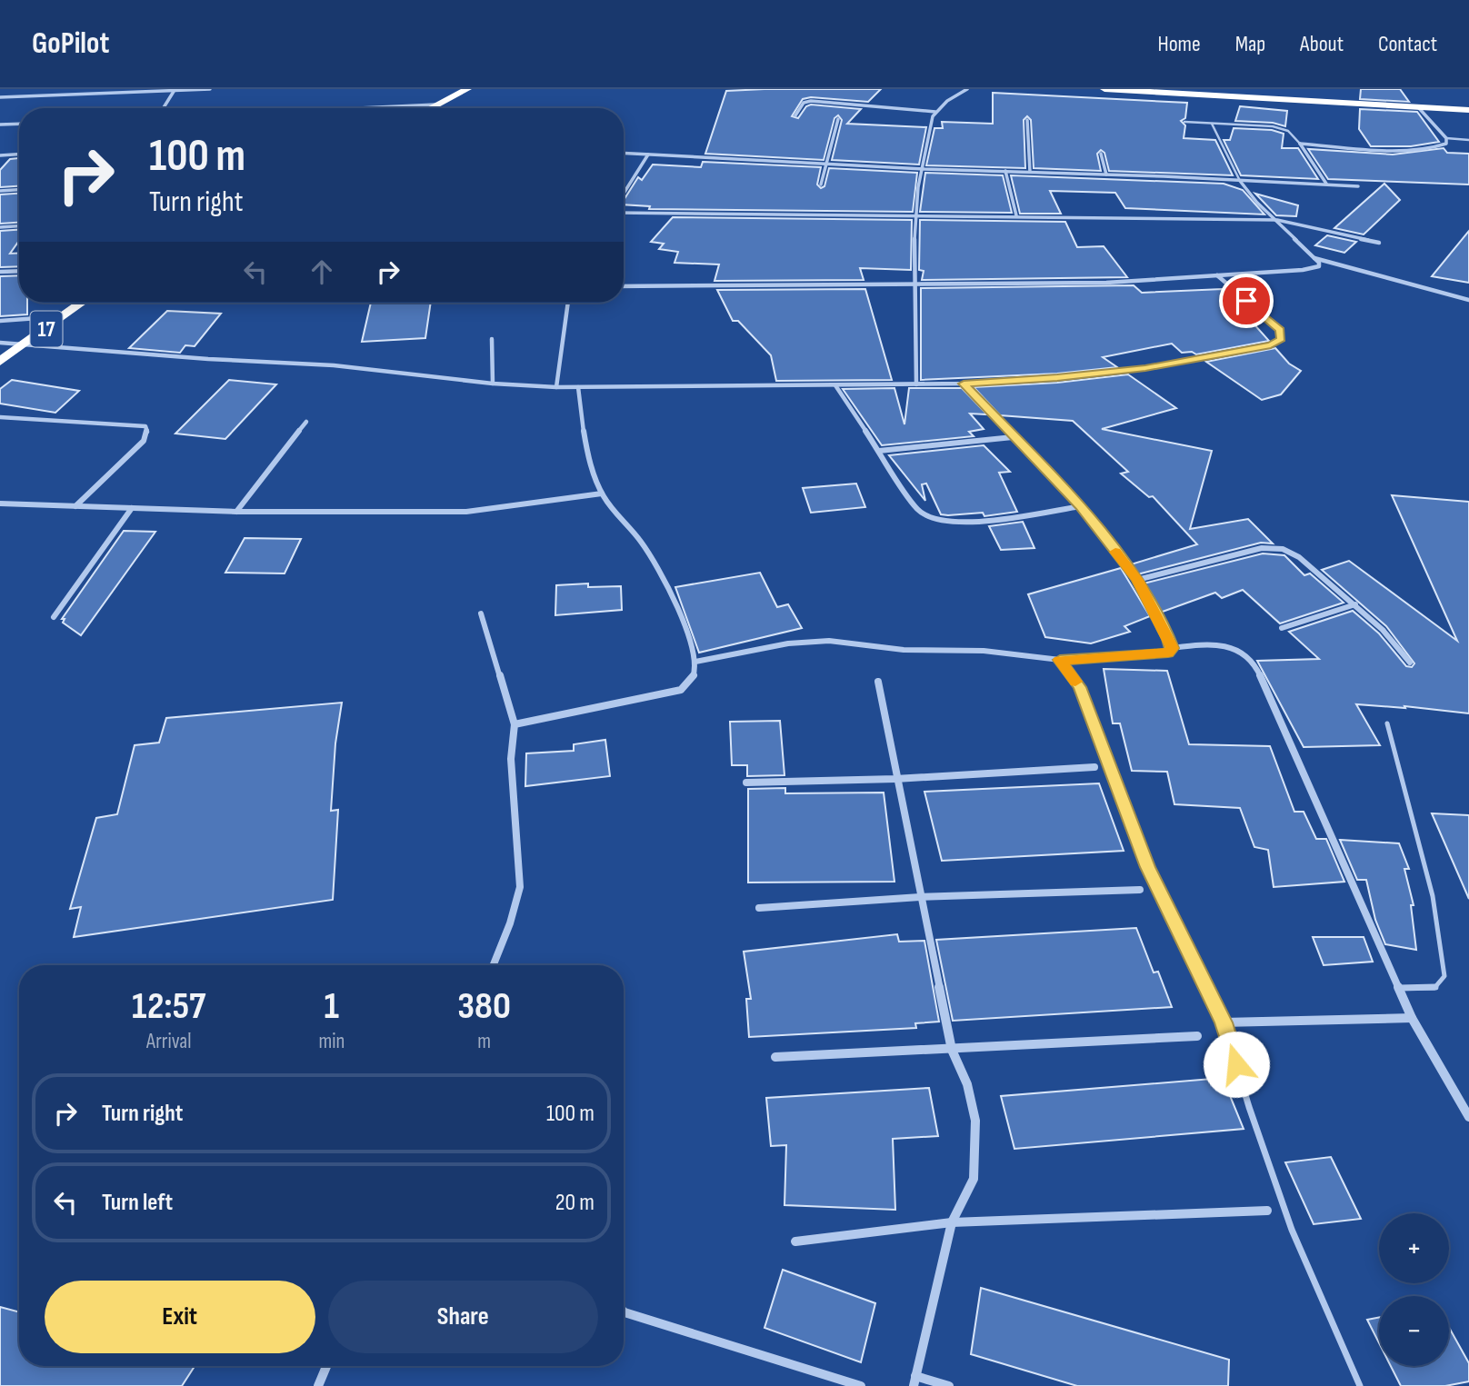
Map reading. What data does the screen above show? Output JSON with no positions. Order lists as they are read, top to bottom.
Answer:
{
  "streets": {
    "highway": ["17"]
  },
  "page": {
    "header": "GoPilot",
    "nav": [
      "Home",
      "Map",
      "About",
      "Contact"
    ],
    "turn": ["100 m", "Turn right"],
    "eta": [
      "12:57",
      "Arrival",
      "1",
      "min",
      "380",
      "m"
    ],
    "list": [
      {
        "name": "Turn right",
        "value": "100 m"
      },
      {
        "name": "Turn left",
        "value": "20 m"
      }
    ],
    "map_buttons": ["+", "−"],
    "buttons": ["Exit", "Share"]
  }
}
